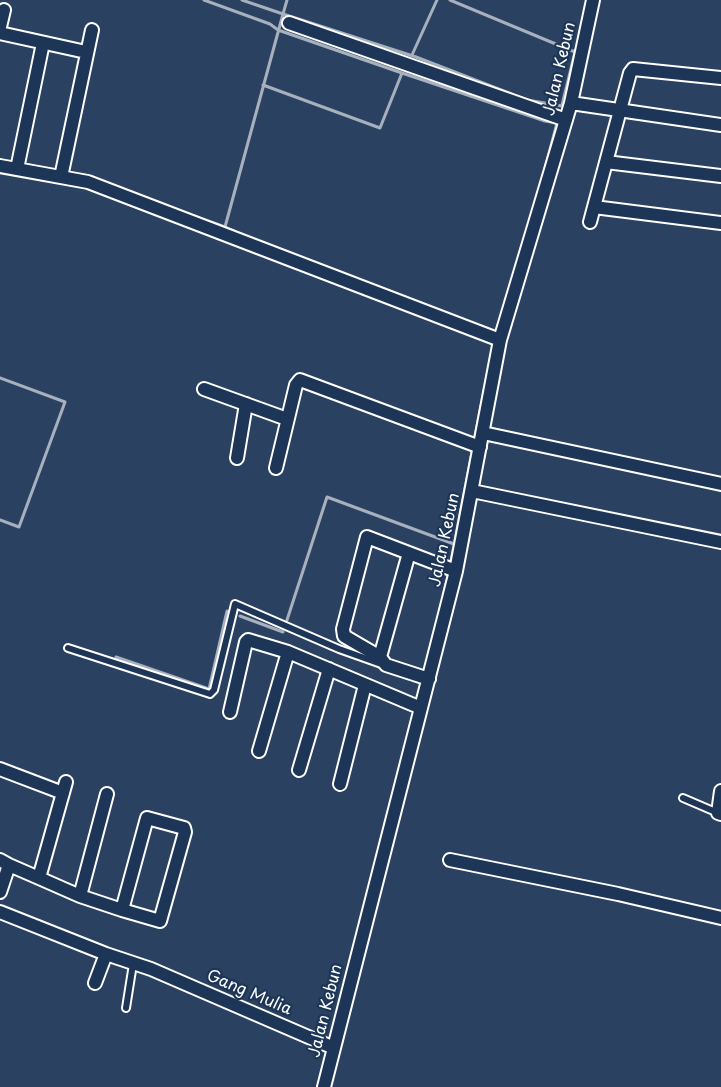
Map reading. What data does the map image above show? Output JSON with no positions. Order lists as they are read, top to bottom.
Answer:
{
  "streets": {
    "street": ["Jalan Kebun", "Gang Mulia"]
  },
  "crossings": [
    ["Jalan Kebun", "Gang Mulia"]
  ]
}
